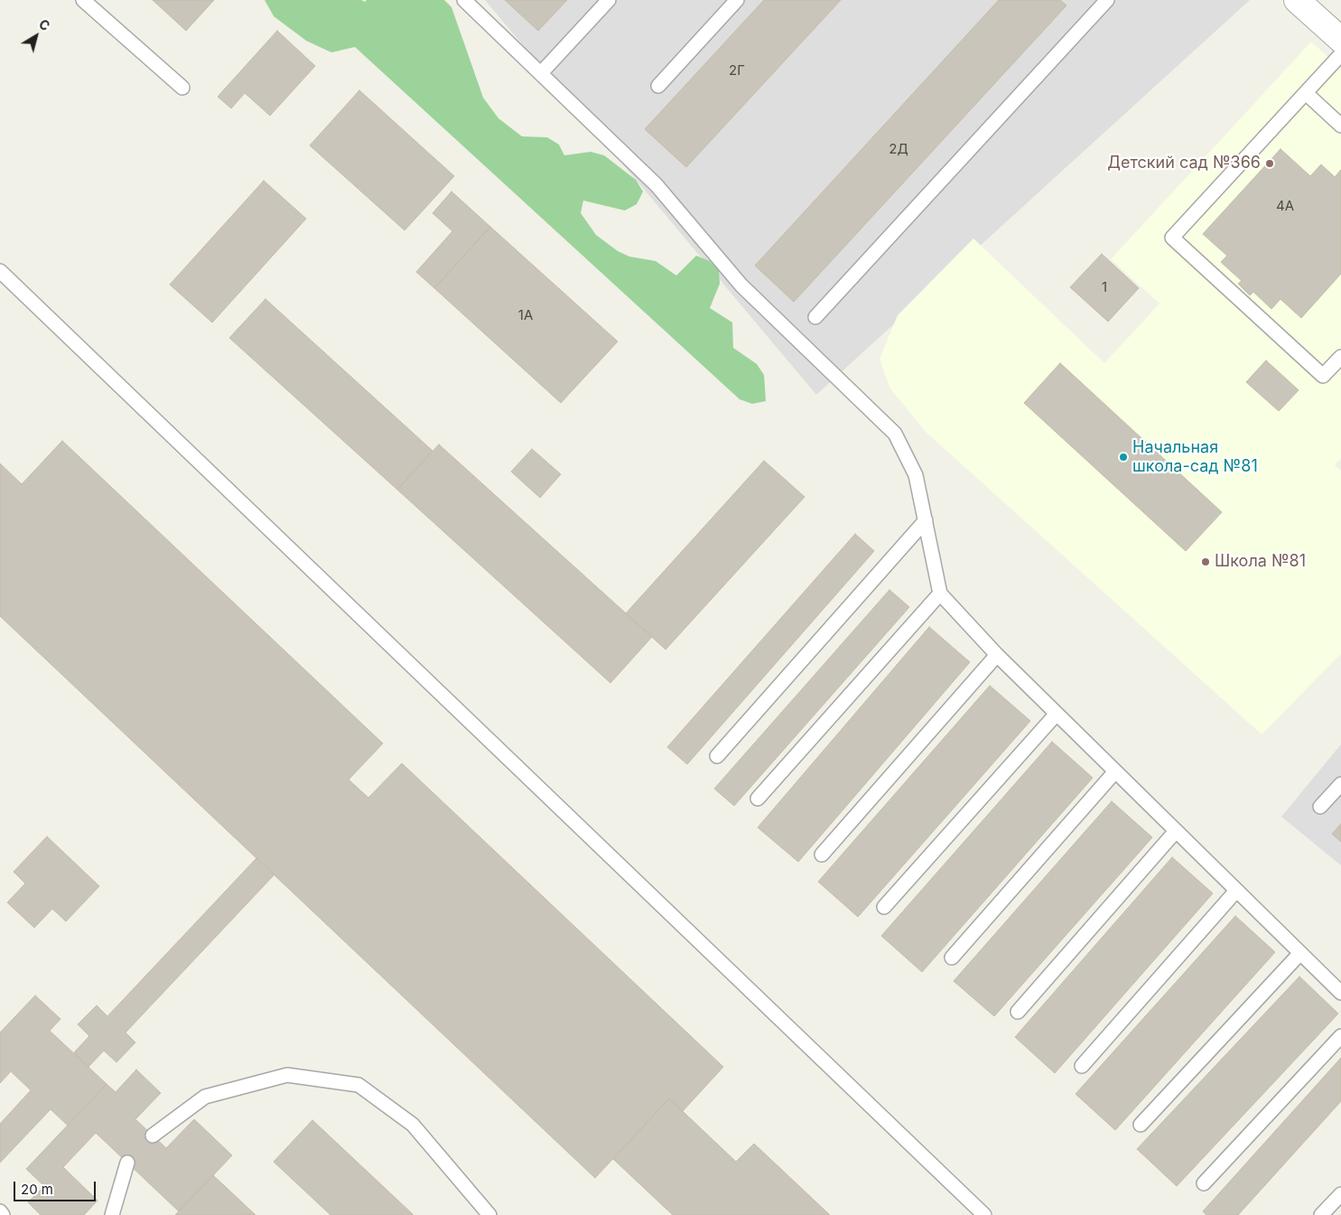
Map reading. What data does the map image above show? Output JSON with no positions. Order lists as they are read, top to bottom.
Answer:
{
  "places": ["Детский сад №366", "Начальная школа-сад №81", "Школа №81"],
  "house_numbers": [
    "2Г",
    "2Д",
    "4А",
    "1",
    "1А"
  ],
  "scale_bar": "20 m",
  "north": "top right"
}
